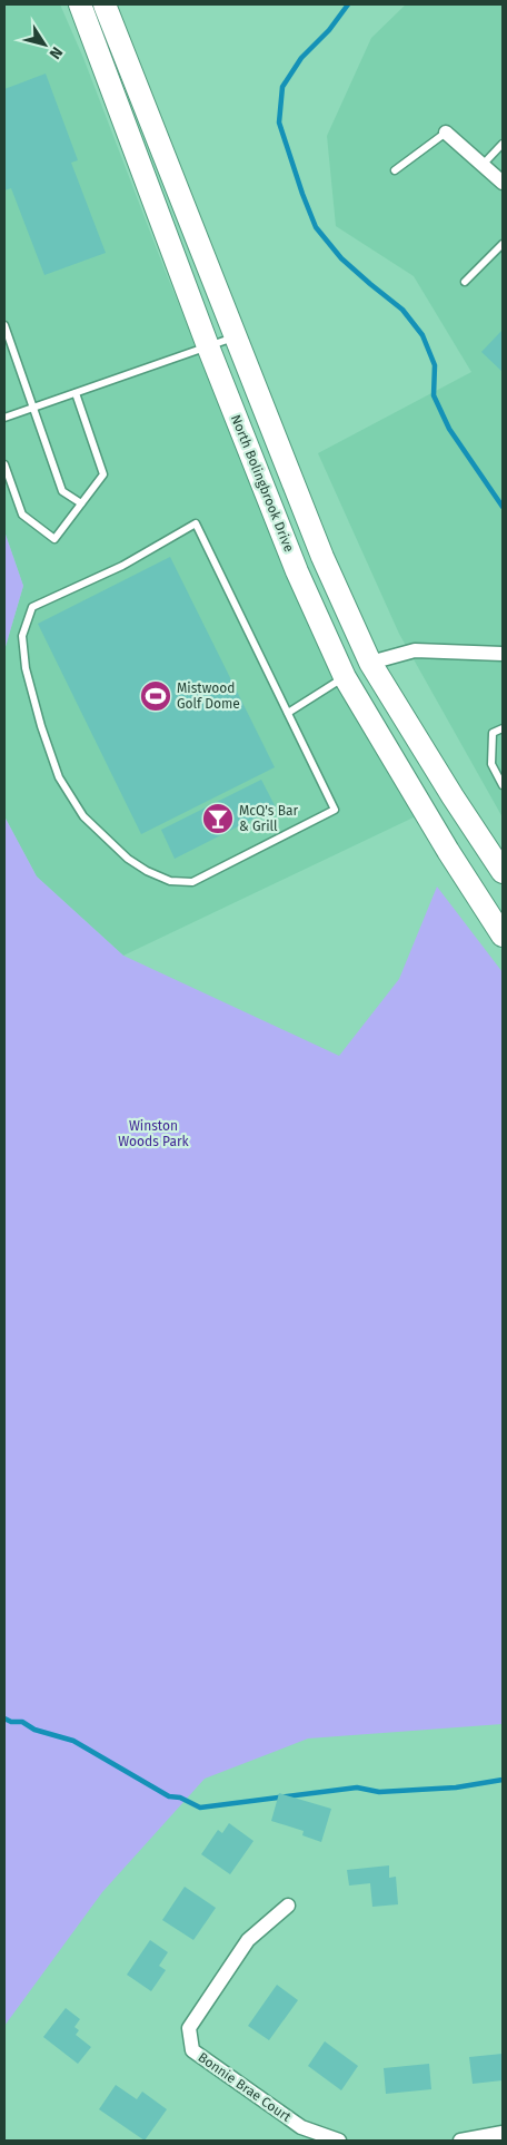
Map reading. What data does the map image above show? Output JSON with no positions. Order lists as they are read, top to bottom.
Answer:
{
  "streets": {
    "main road": ["North Bolingbrook Drive"],
    "street": ["Bonnie Brae Court"]
  },
  "parks": ["Winston Woods Park"],
  "places": {
    "sports": ["Mistwood Golf Dome"],
    "bar": ["McQ's Bar & Grill"]
  },
  "north": "bottom right"
}
